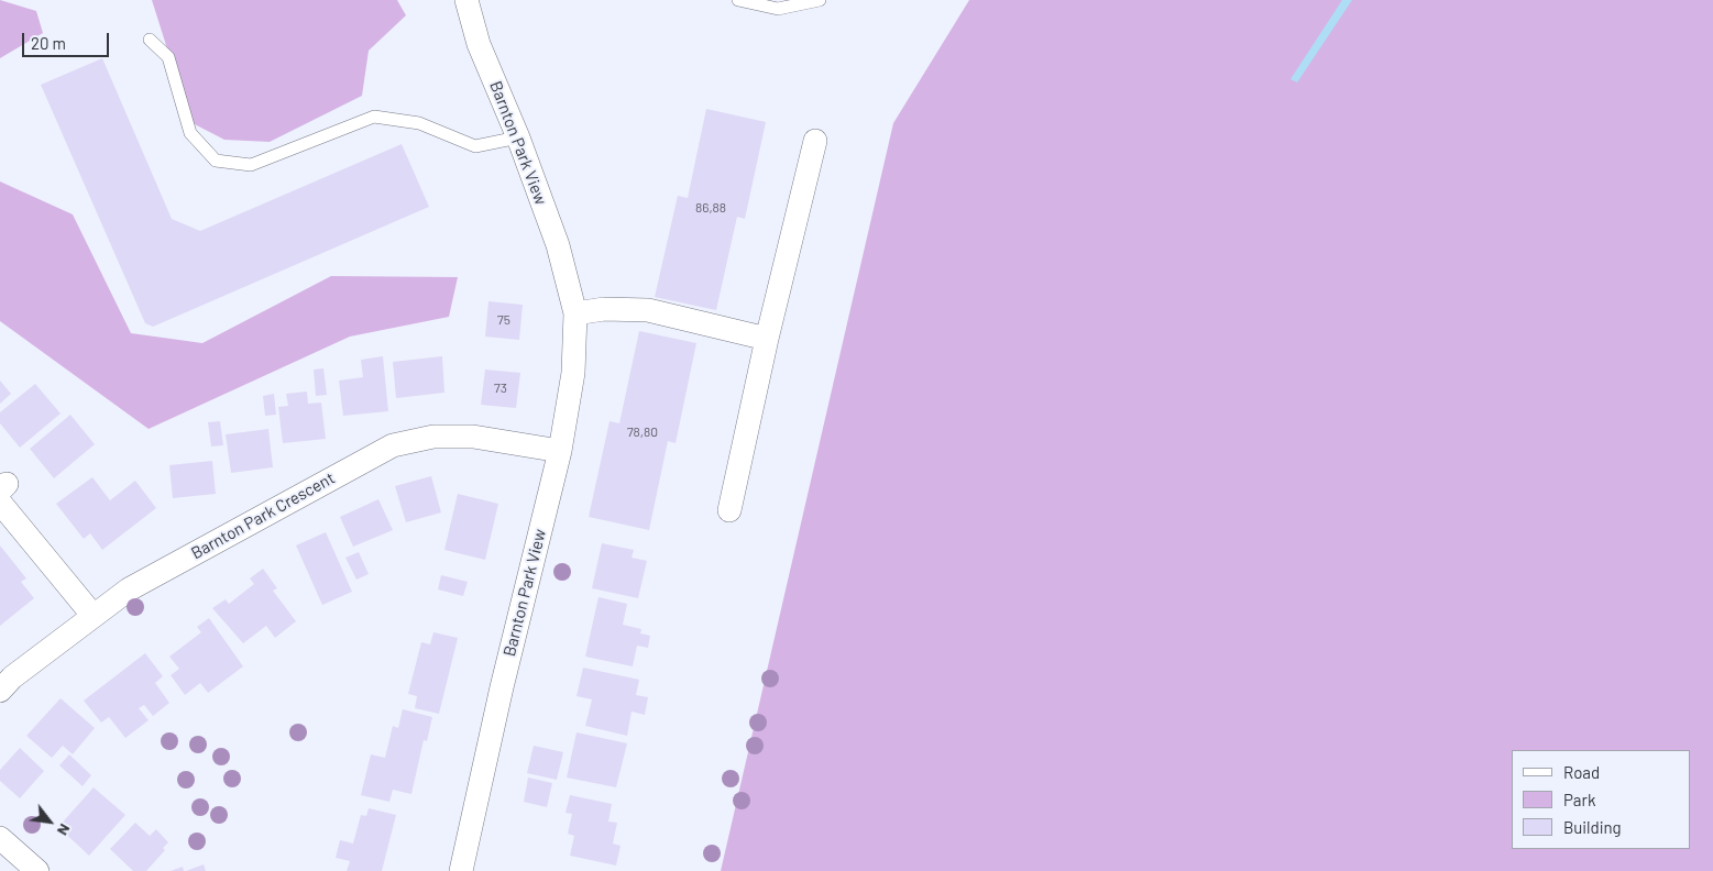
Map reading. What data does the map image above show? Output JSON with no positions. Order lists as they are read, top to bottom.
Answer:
{
  "streets": {
    "street": ["Barnton Park View", "Barnton Park Crescent"]
  },
  "crossings": [
    ["Barnton Park View", "Barnton Park Crescent"]
  ],
  "house_numbers": [
    "86,88",
    "75",
    "73",
    "78,80"
  ],
  "legend": ["Road", "Park", "Building"],
  "scale_bar": "20 m",
  "north": "bottom right"
}
